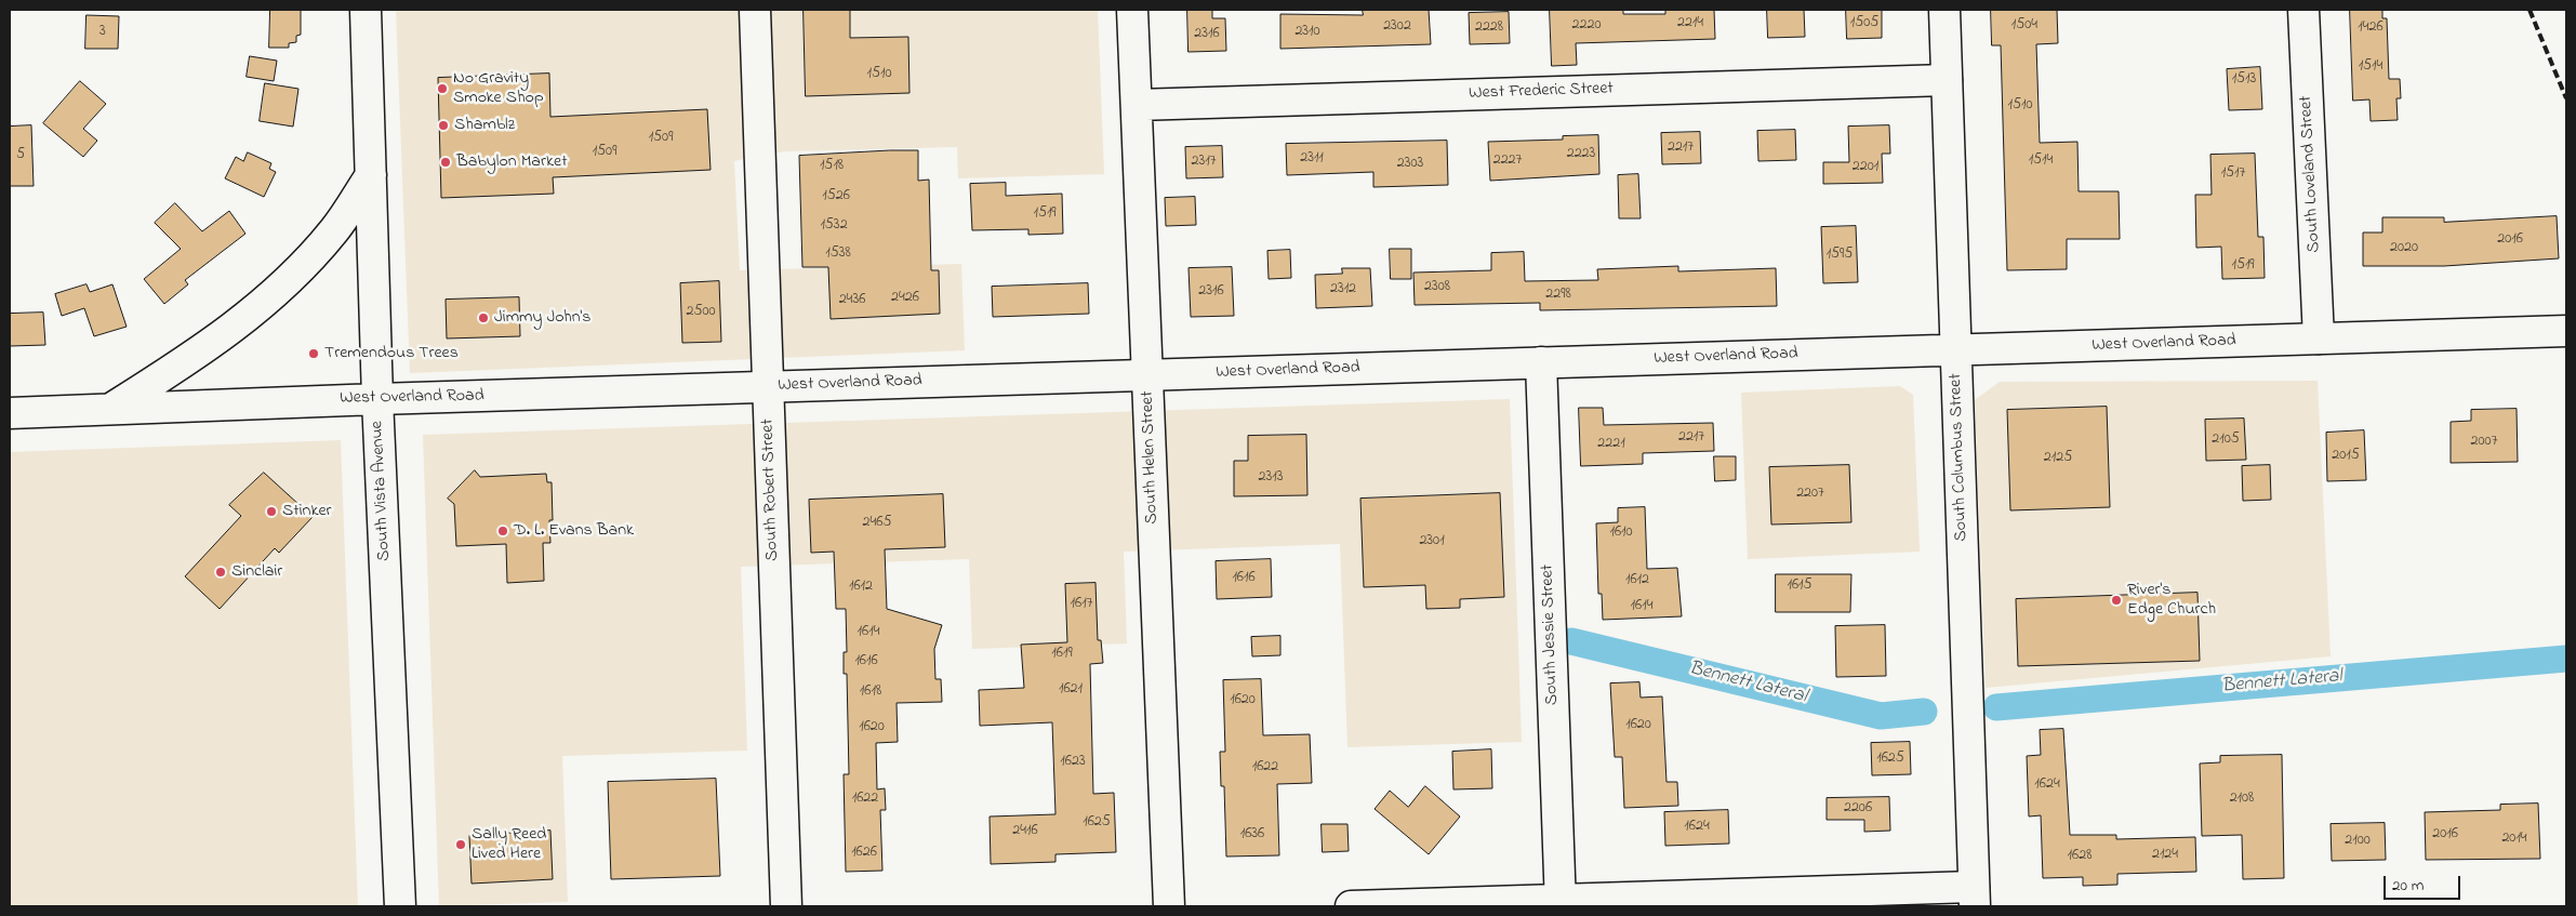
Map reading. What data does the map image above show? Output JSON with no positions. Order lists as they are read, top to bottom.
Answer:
{
  "streets": {
    "street": [
      "West Frederic Street",
      "South Loveland Street",
      "West Overland Road",
      "South Helen Street",
      "South Columbus Street",
      "South Robert Street",
      "South Vista Avenue",
      "South Jessie Street"
    ]
  },
  "crossings": [
    ["West Frederic Street", "South Helen Street"],
    ["West Frederic Street", "South Columbus Street"],
    ["South Loveland Street", "West Overland Road"],
    ["West Overland Road", "South Helen Street"],
    ["West Overland Road", "South Columbus Street"],
    ["West Overland Road", "South Robert Street"],
    ["West Overland Road", "South Vista Avenue"],
    ["West Overland Road", "South Jessie Street"]
  ],
  "water": ["Bennett Lateral"],
  "places": [
    "No Gravity Smoke Shop",
    "Shamblz",
    "Babylon Market",
    "Jimmy John's",
    "Tremendous Trees",
    "Stinker",
    "D. L. Evans Bank",
    "Sinclair",
    "River's Edge Church",
    "Sally Reed Lived Here"
  ],
  "house_numbers": [
    "2214",
    "1505",
    "2220",
    "1504",
    "2302",
    "2228",
    "1426",
    "3",
    "2310",
    "2316",
    "1514",
    "1510",
    "1513",
    "1510",
    "1509",
    "2217",
    "1509",
    "2223",
    "5",
    "2311",
    "2227",
    "1514",
    "2317",
    "2303",
    "1518",
    "2201",
    "1517",
    "1526",
    "1519",
    "1532",
    "2016",
    "2020",
    "1538",
    "1595",
    "1519",
    "2308",
    "2312",
    "2316",
    "2298",
    "2426",
    "2436",
    "2500",
    "2217",
    "2105",
    "2007",
    "2221",
    "2015",
    "2125",
    "2313",
    "2207",
    "2465",
    "1610",
    "2301",
    "1616",
    "1612",
    "1615",
    "1612",
    "1617",
    "1614",
    "1614",
    "1619",
    "1616",
    "1621",
    "1618",
    "1620",
    "1620",
    "1620",
    "1625",
    "1623",
    "1622",
    "1624",
    "1622",
    "2108",
    "2206",
    "1625",
    "1624",
    "2416",
    "1636",
    "2016",
    "2014",
    "2100",
    "1626",
    "2124",
    "1628"
  ],
  "scale_bar": "20 m"
}
